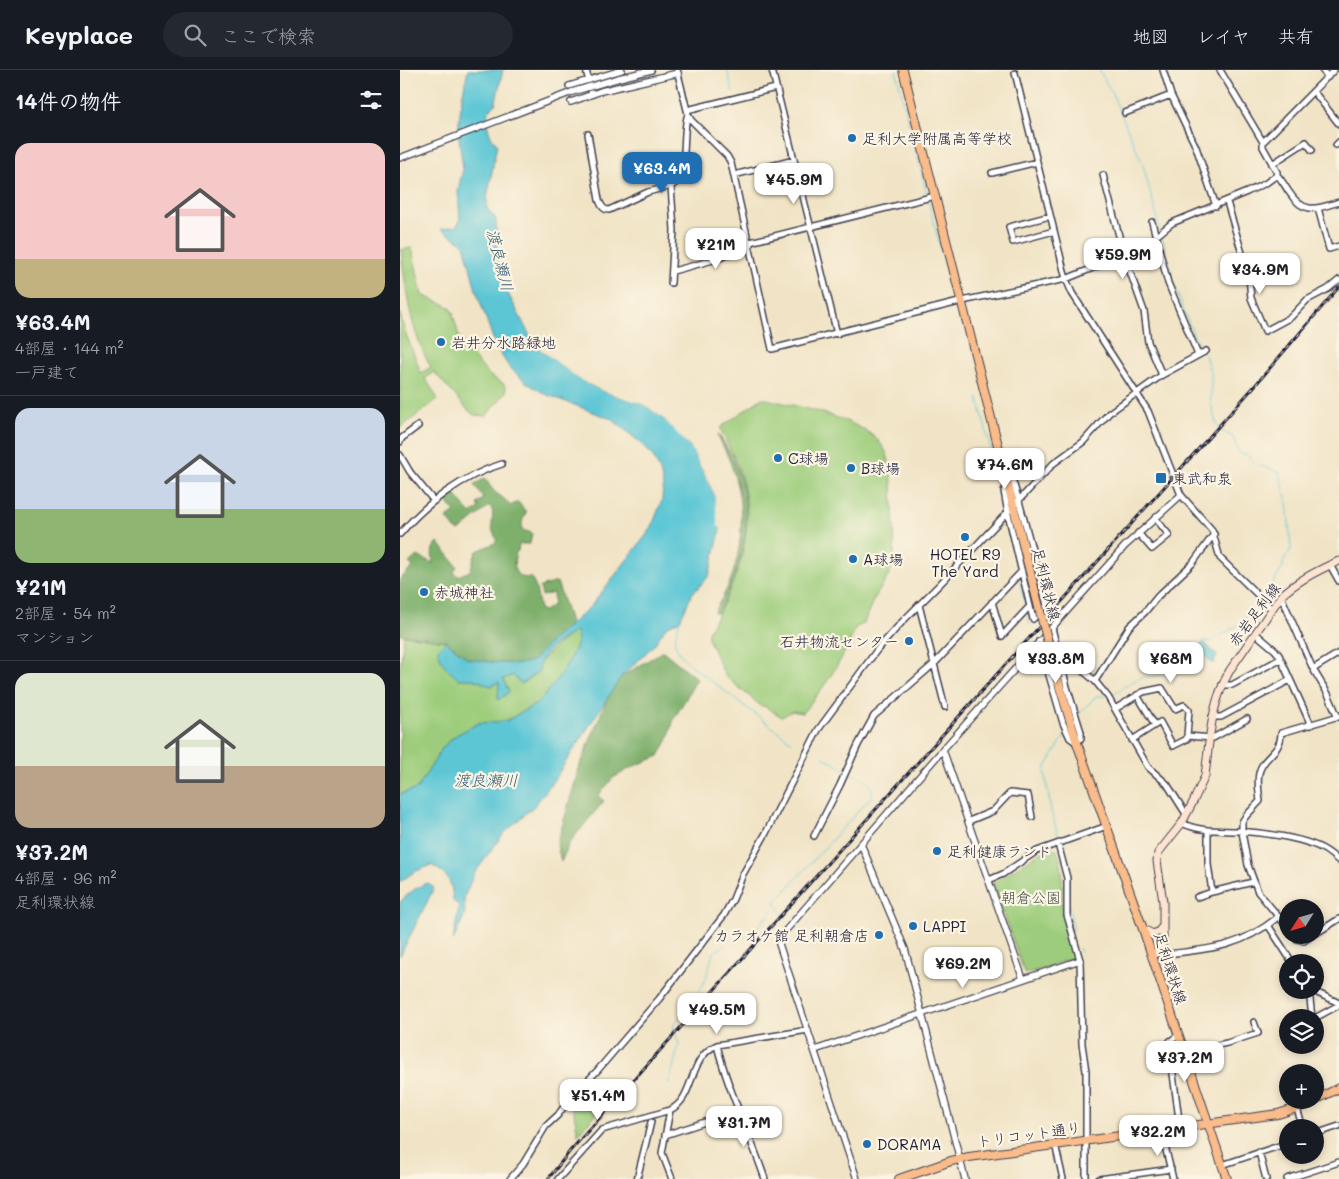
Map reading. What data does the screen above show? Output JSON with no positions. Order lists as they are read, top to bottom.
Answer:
{
  "streets": {
    "main road": ["足利環状線", "赤岩足利線", "トリコット通り"]
  },
  "crossings": [
    ["足利環状線", "トリコット通り"]
  ],
  "water": ["渡良瀬川"],
  "parks": ["朝倉公園"],
  "places": {
    "other": [
      "足利大学附属高等学校",
      "岩井分水路緑地",
      "C球場",
      "B球場",
      "HOTEL R9 The Yard",
      "A球場",
      "赤城神社",
      "石井物流センター",
      "足利健康ランド",
      "LAPPI",
      "カラオケ館 足利朝倉店",
      "DORAMA"
    ],
    "transit": ["東武和泉"]
  },
  "north": "bottom left",
  "page": {
    "header": "Keyplace",
    "search": "ここで検索",
    "nav": ["地図", "レイヤ", "共有"],
    "heading": "14件の物件",
    "list": [
      {
        "name": "¥63.4M",
        "note": "4部屋 · 144 m² · 一戸建て"
      },
      {
        "name": "¥21M",
        "note": "2部屋 · 54 m² · マンション"
      },
      {
        "name": "¥37.2M",
        "note": "4部屋 · 96 m² · 足利環状線"
      }
    ],
    "price": [
      "¥63.4M",
      "¥45.9M",
      "¥21M",
      "¥59.9M",
      "¥34.9M",
      "¥74.6M",
      "¥33.8M",
      "¥68M",
      "¥69.2M",
      "¥49.5M",
      "¥37.2M",
      "¥51.4M",
      "¥31.7M",
      "¥32.2M"
    ],
    "map_buttons": ["+", "−"]
  }
}
